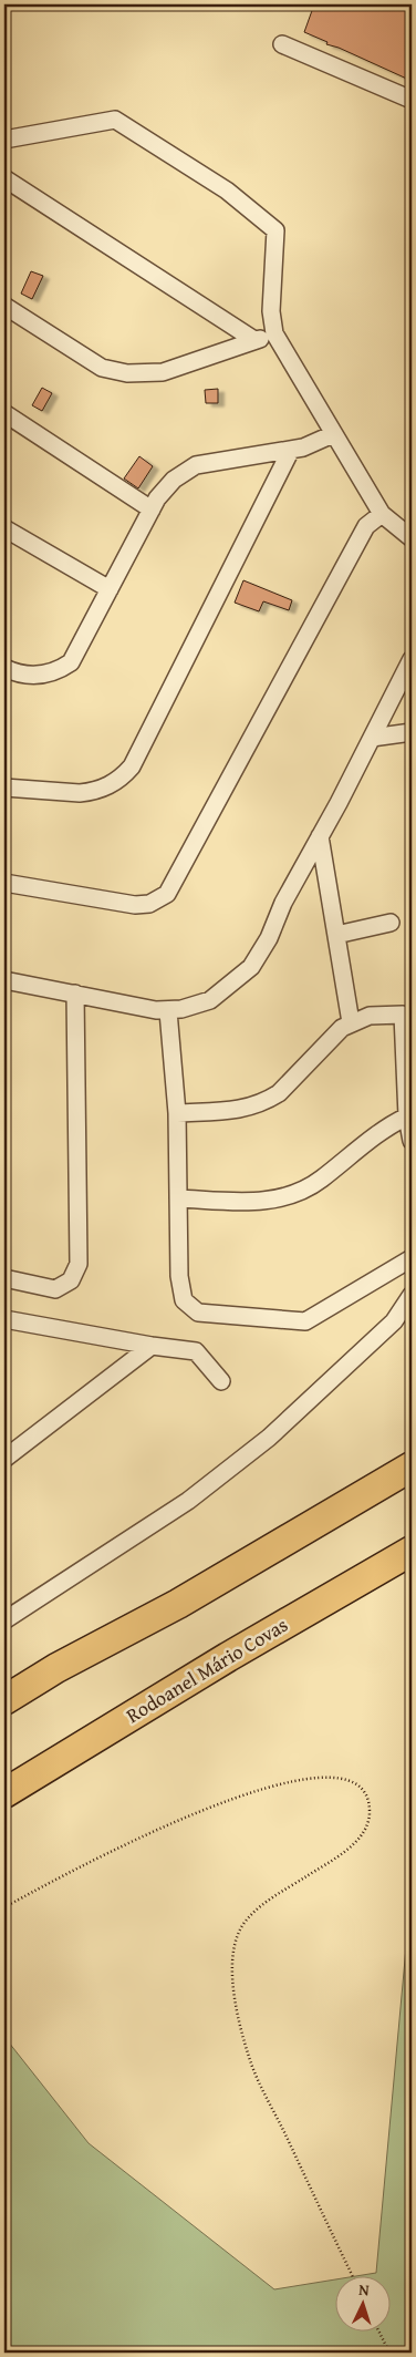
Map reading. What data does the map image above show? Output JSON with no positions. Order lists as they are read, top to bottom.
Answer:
{
  "streets": {
    "highway": ["Rodoanel Mário Covas"]
  },
  "north": "top"
}
